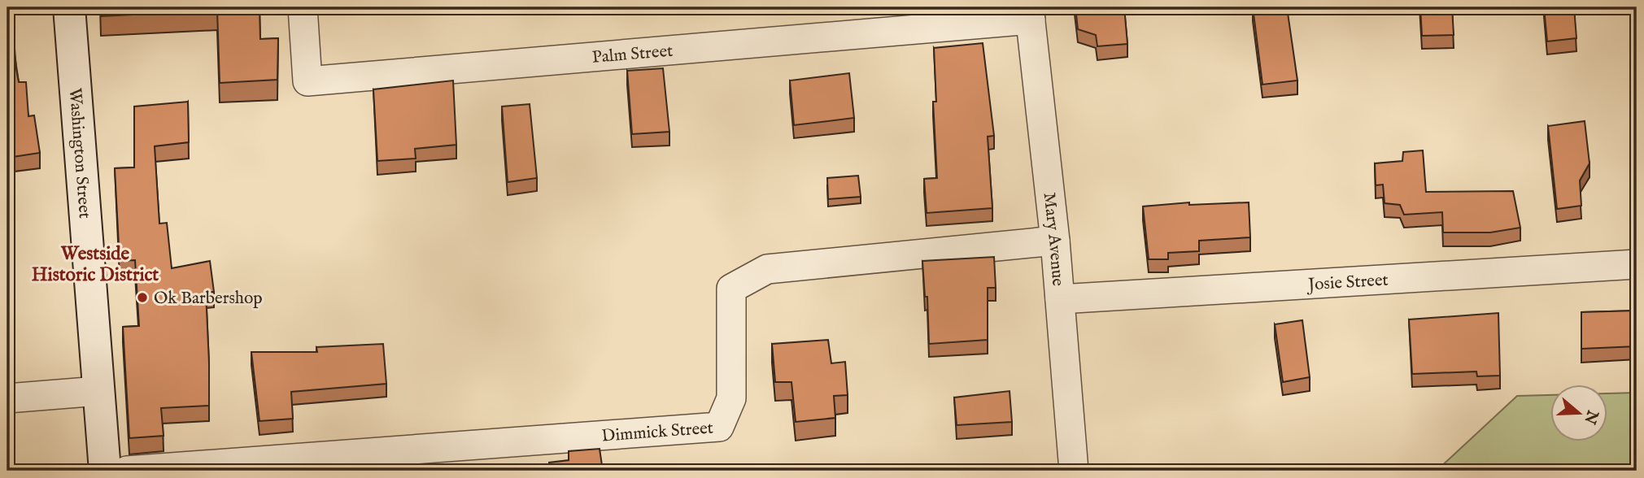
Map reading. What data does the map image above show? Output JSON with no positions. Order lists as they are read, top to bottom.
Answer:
{
  "streets": {
    "street": [
      "Palm Street",
      "Washington Street",
      "Mary Avenue",
      "Josie Street",
      "Dimmick Street"
    ]
  },
  "crossings": [
    ["Palm Street", "Mary Avenue"],
    ["Mary Avenue", "Josie Street"],
    ["Mary Avenue", "Dimmick Street"]
  ],
  "districts": ["Westside Historic District"],
  "places": ["Ok Barbershop"],
  "north": "right"
}
